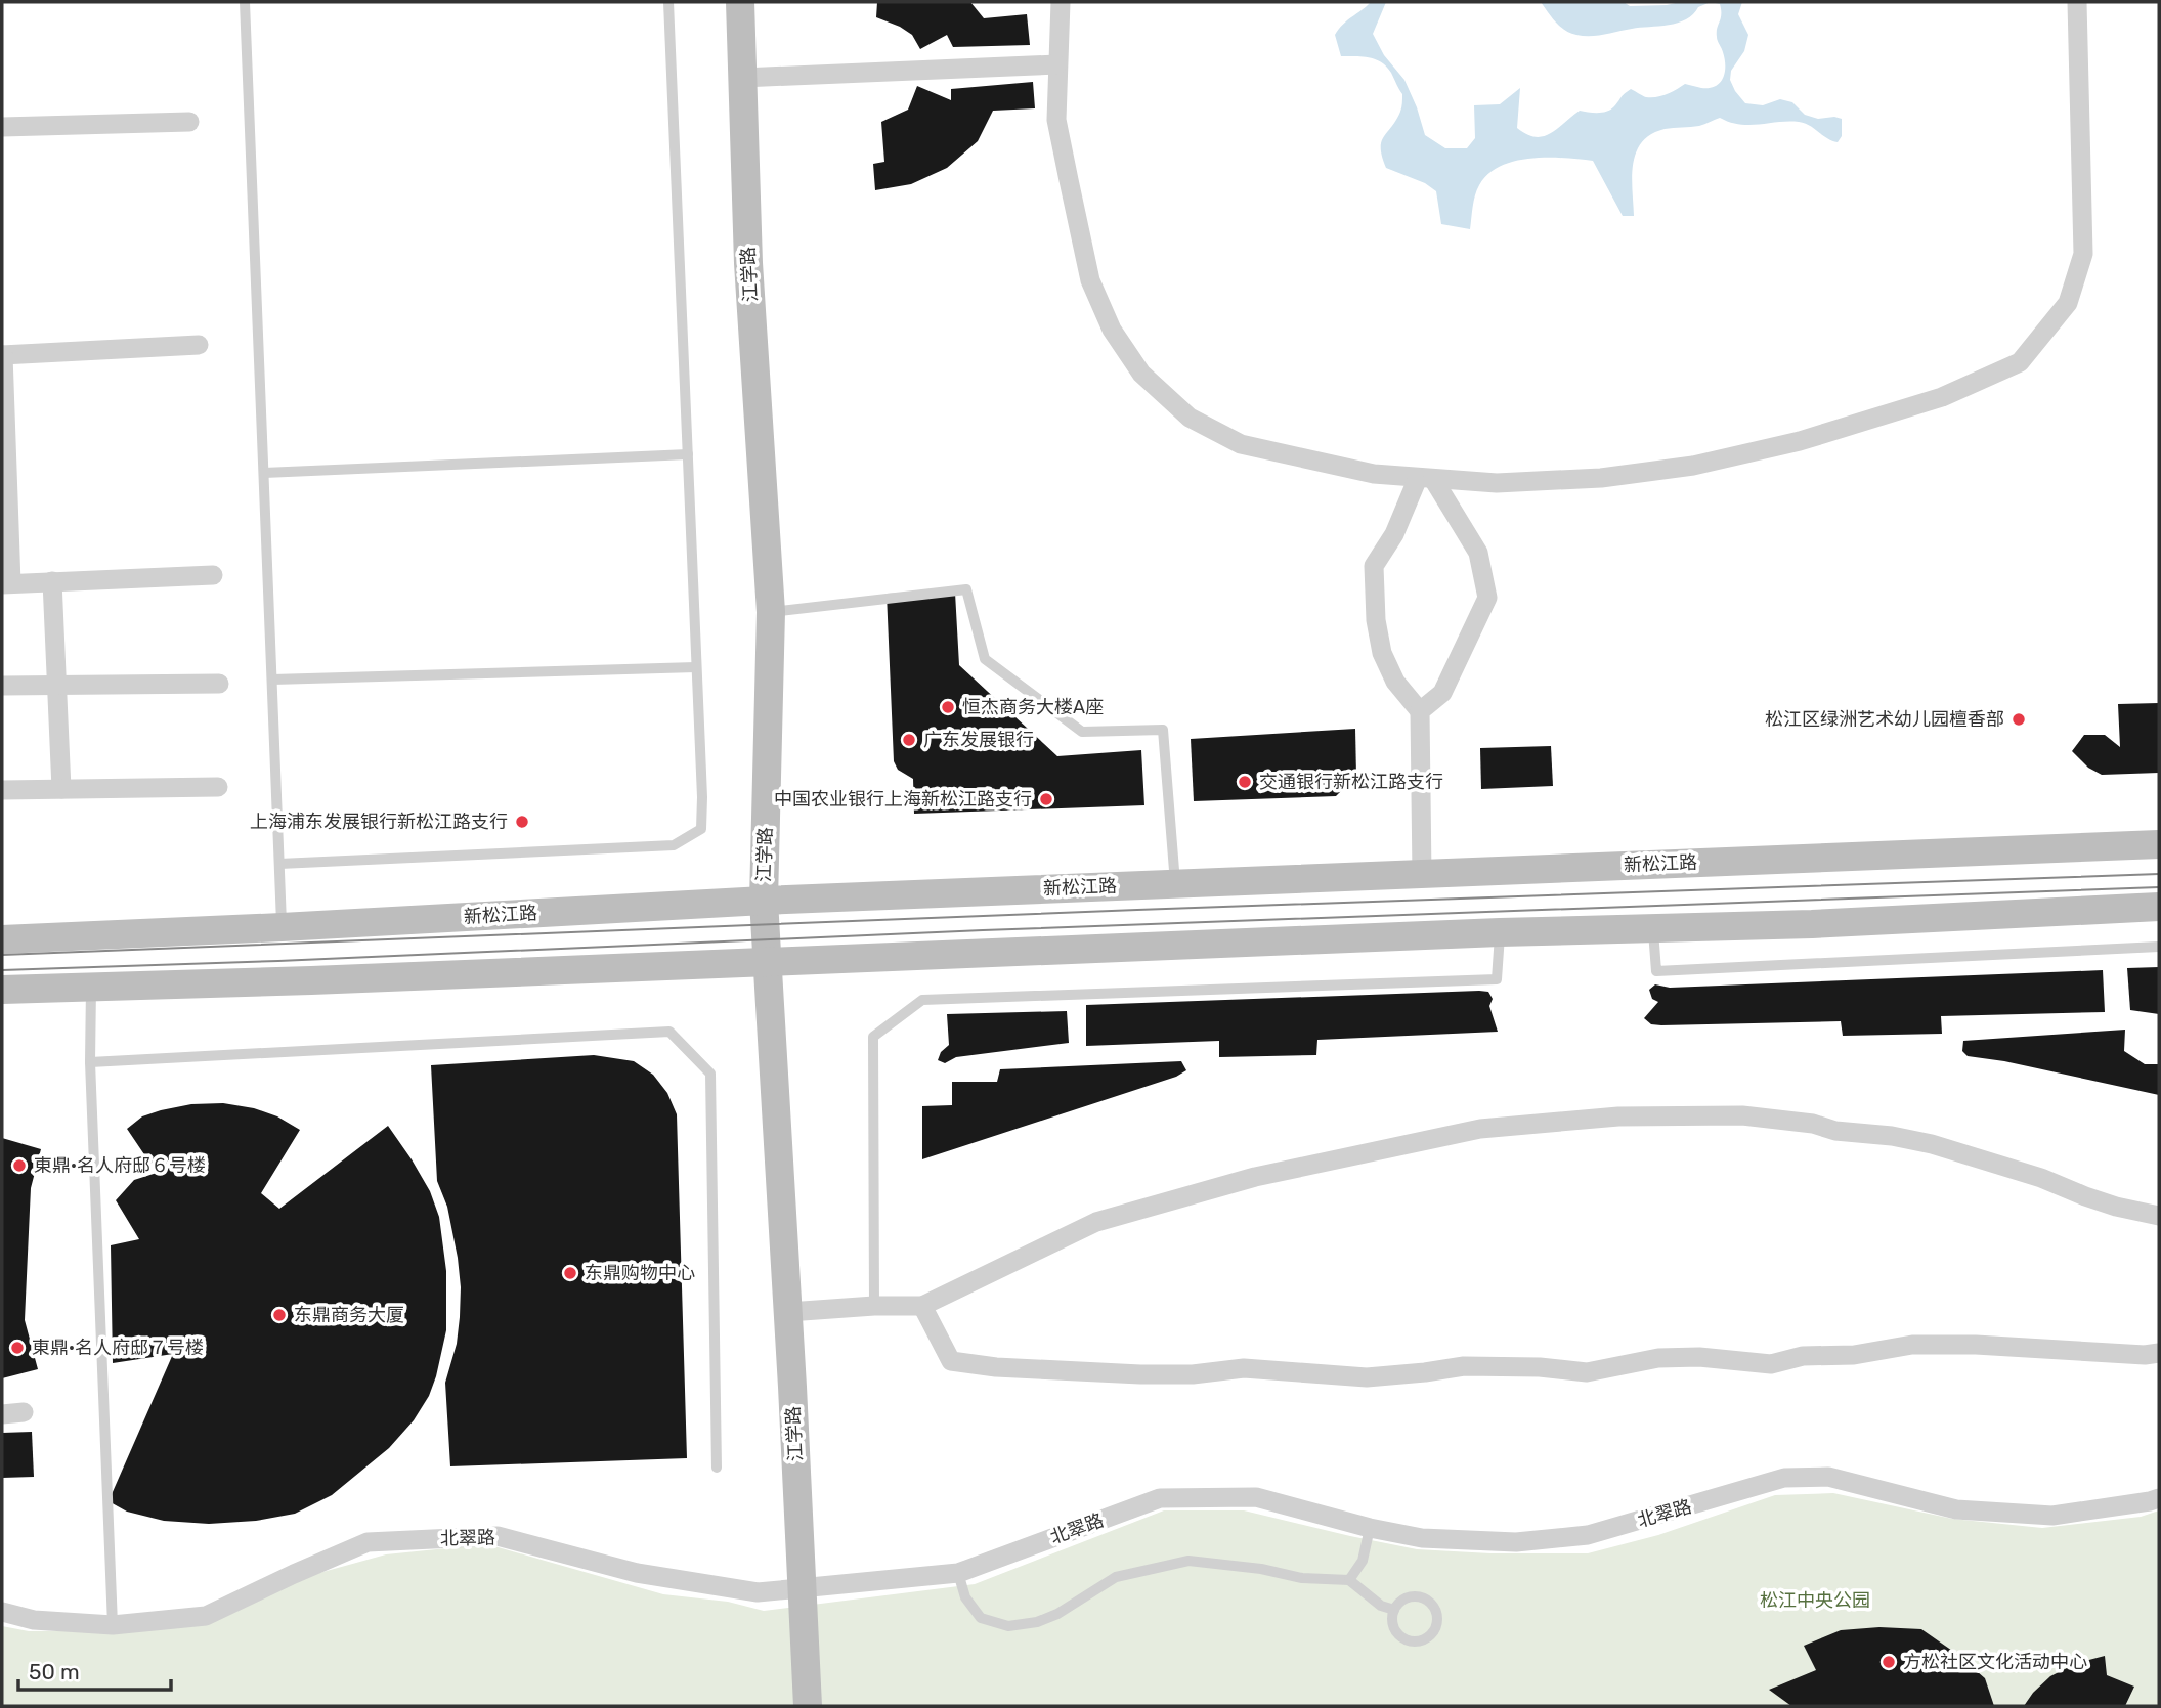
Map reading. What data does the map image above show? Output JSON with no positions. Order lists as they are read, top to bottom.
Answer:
{
  "streets": {
    "main road": ["江学路", "新松江路"],
    "street": ["北翠路"]
  },
  "crossings": [
    ["江学路", "新松江路"],
    ["江学路", "北翠路"]
  ],
  "parks": ["松江中央公园"],
  "places": [
    "恒杰商务大楼A座",
    "松江区绿洲艺术幼儿园檀香部",
    "广东发展银行",
    "交通银行新松江路支行",
    "中国农业银行上海新松江路支行",
    "上海浦东发展银行新松江路支行",
    "東鼎·名人府邸６号楼",
    "东鼎购物中心",
    "东鼎商务大厦",
    "東鼎·名人府邸７号楼",
    "方松社区文化活动中心"
  ],
  "scale_bar": "50 m"
}
